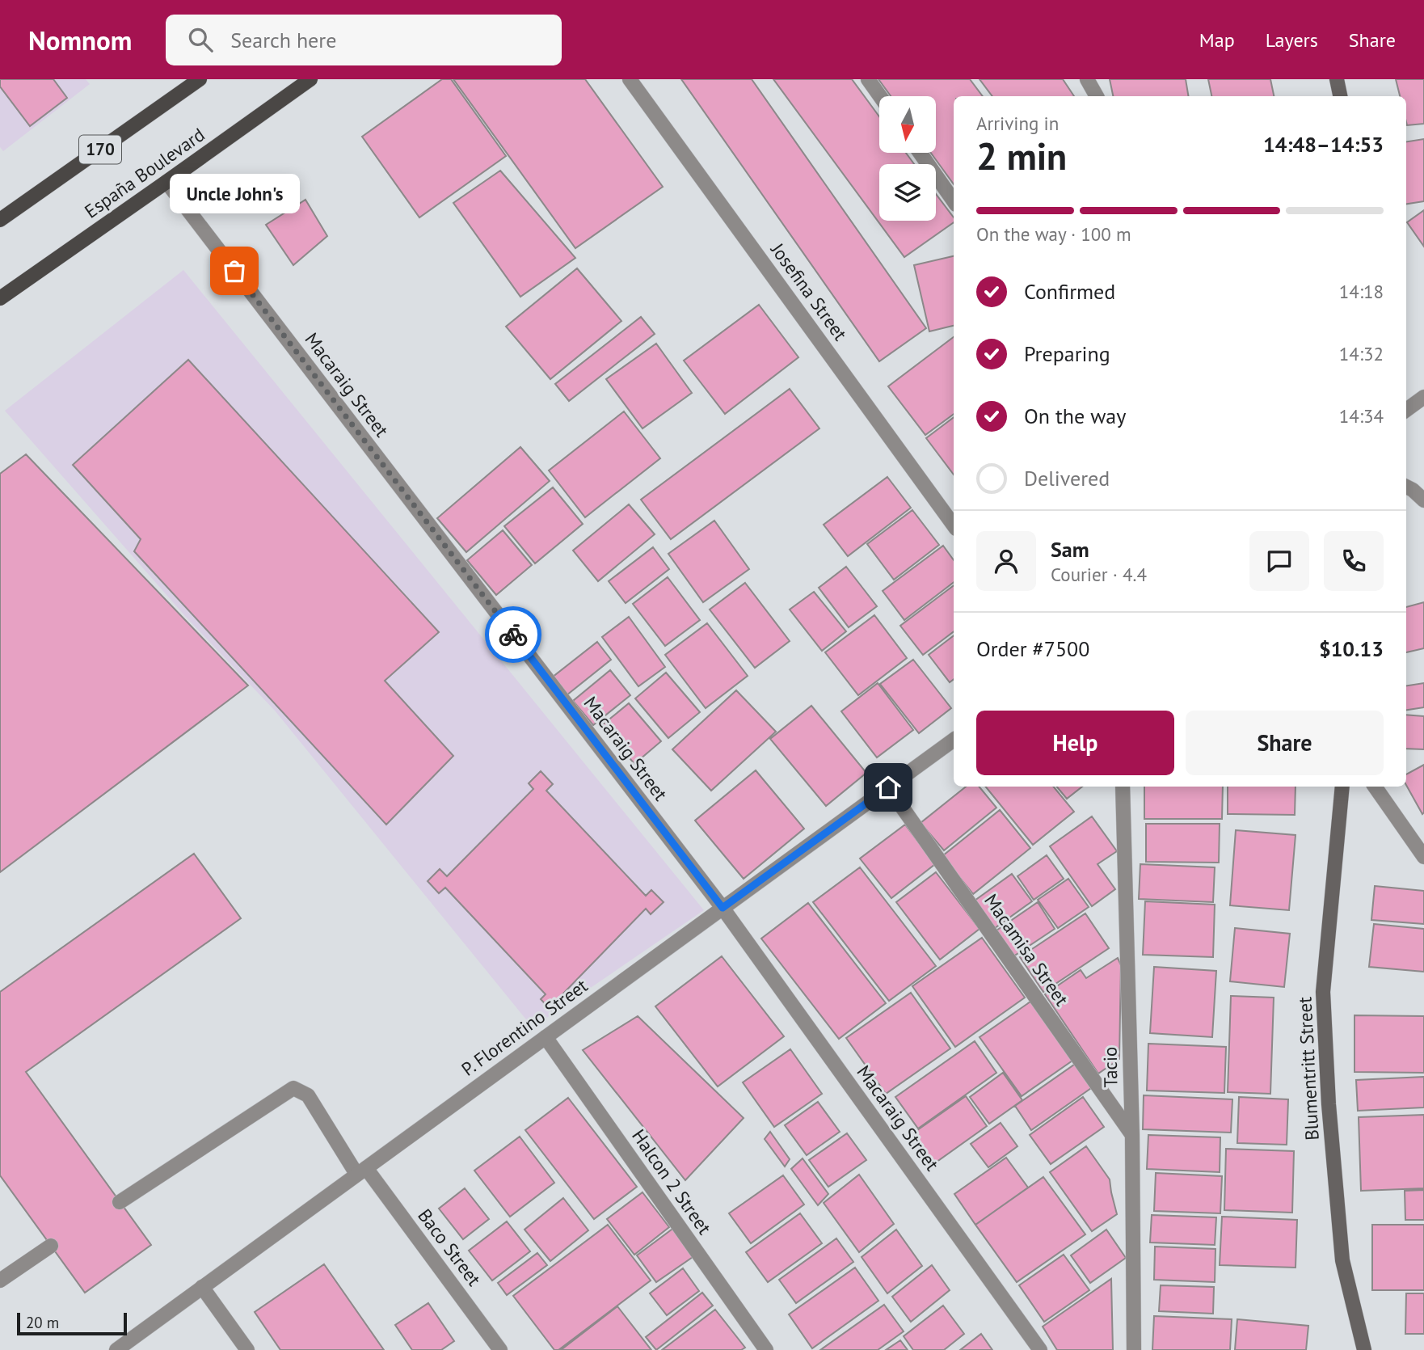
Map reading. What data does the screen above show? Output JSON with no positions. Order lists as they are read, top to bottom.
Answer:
{
  "streets": {
    "main road": ["170", "España Boulevard", "Blumentritt Street"],
    "street": [
      "Josefina Street",
      "Macaraig Street",
      "Macamisa Street",
      "P. Florentino Street",
      "Tacio",
      "Halcon 2 Street",
      "Baco Street"
    ]
  },
  "crossings": [
    ["España Boulevard", "Macaraig Street"],
    ["Macaraig Street", "P. Florentino Street"],
    ["Macamisa Street", "P. Florentino Street"],
    ["Macamisa Street", "Tacio"],
    ["P. Florentino Street", "Halcon 2 Street"],
    ["P. Florentino Street", "Baco Street"]
  ],
  "places": ["Uncle John's"],
  "scale_bar": "20 m",
  "north": "bottom",
  "page": {
    "header": "Nomnom",
    "search": "Search here",
    "nav": ["Map", "Layers", "Share"],
    "heading": ["2 min", "Arriving in", "14:48–14:53"],
    "panel": [
      "Sam",
      "Courier · 4.4",
      "Order #7500",
      "$10.13"
    ],
    "bubble": "Uncle John's",
    "bar": "On the way · 100 m",
    "list": [
      ["Confirmed", "14:18"],
      ["Preparing", "14:32"],
      ["On the way", "14:34"],
      "Delivered"
    ],
    "buttons": ["Help", "Share"],
    "scale": "20 m"
  }
}
